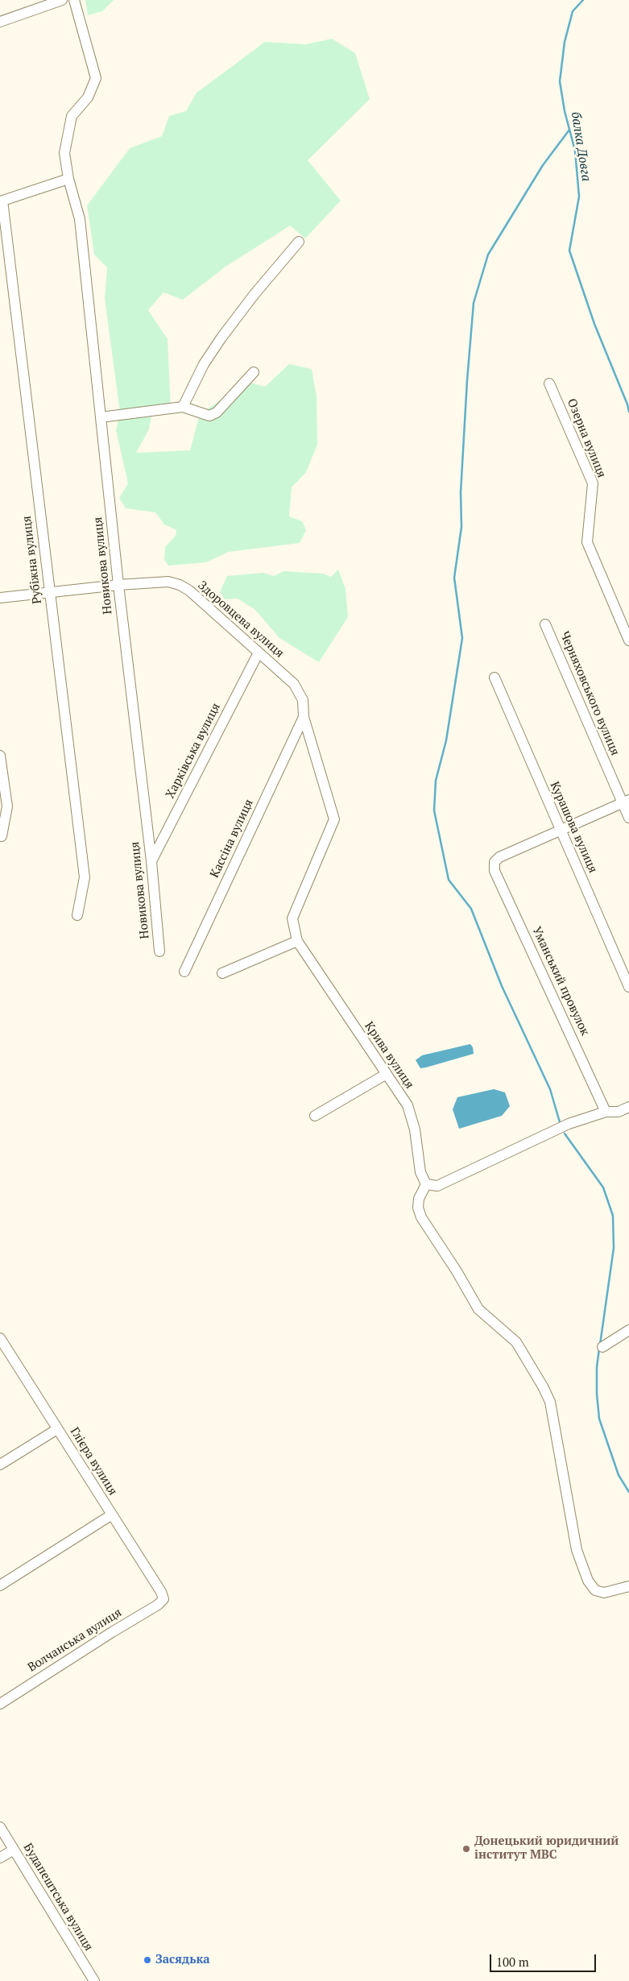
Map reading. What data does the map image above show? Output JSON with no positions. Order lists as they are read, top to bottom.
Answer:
{
  "streets": {
    "street": [
      "Озерна вулиця",
      "Рубіжна вулиця",
      "Новикова вулиця",
      "Здоровцева вулиця",
      "Черняховського вулиця",
      "Харківська вулиця",
      "Курашова вулиця",
      "Кассіна вулиця",
      "Уманський провулок",
      "Крива вулиця",
      "Глієра вулиця",
      "Волчанська вулиця",
      "Будапештська вулиця"
    ]
  },
  "crossings": [
    ["Рубіжна вулиця", "Здоровцева вулиця"],
    ["Новикова вулиця", "Здоровцева вулиця"],
    ["Новикова вулиця", "Харківська вулиця"],
    ["Здоровцева вулиця", "Харківська вулиця"],
    ["Здоровцева вулиця", "Кассіна вулиця"],
    ["Здоровцева вулиця", "Крива вулиця"],
    ["Курашова вулиця", "Уманський провулок"],
    ["Глієра вулиця", "Волчанська вулиця"]
  ],
  "water": ["балка Довга"],
  "places": ["Донецький юридичний інститут МВС", "Засядька"],
  "scale_bar": "100 m"
}
